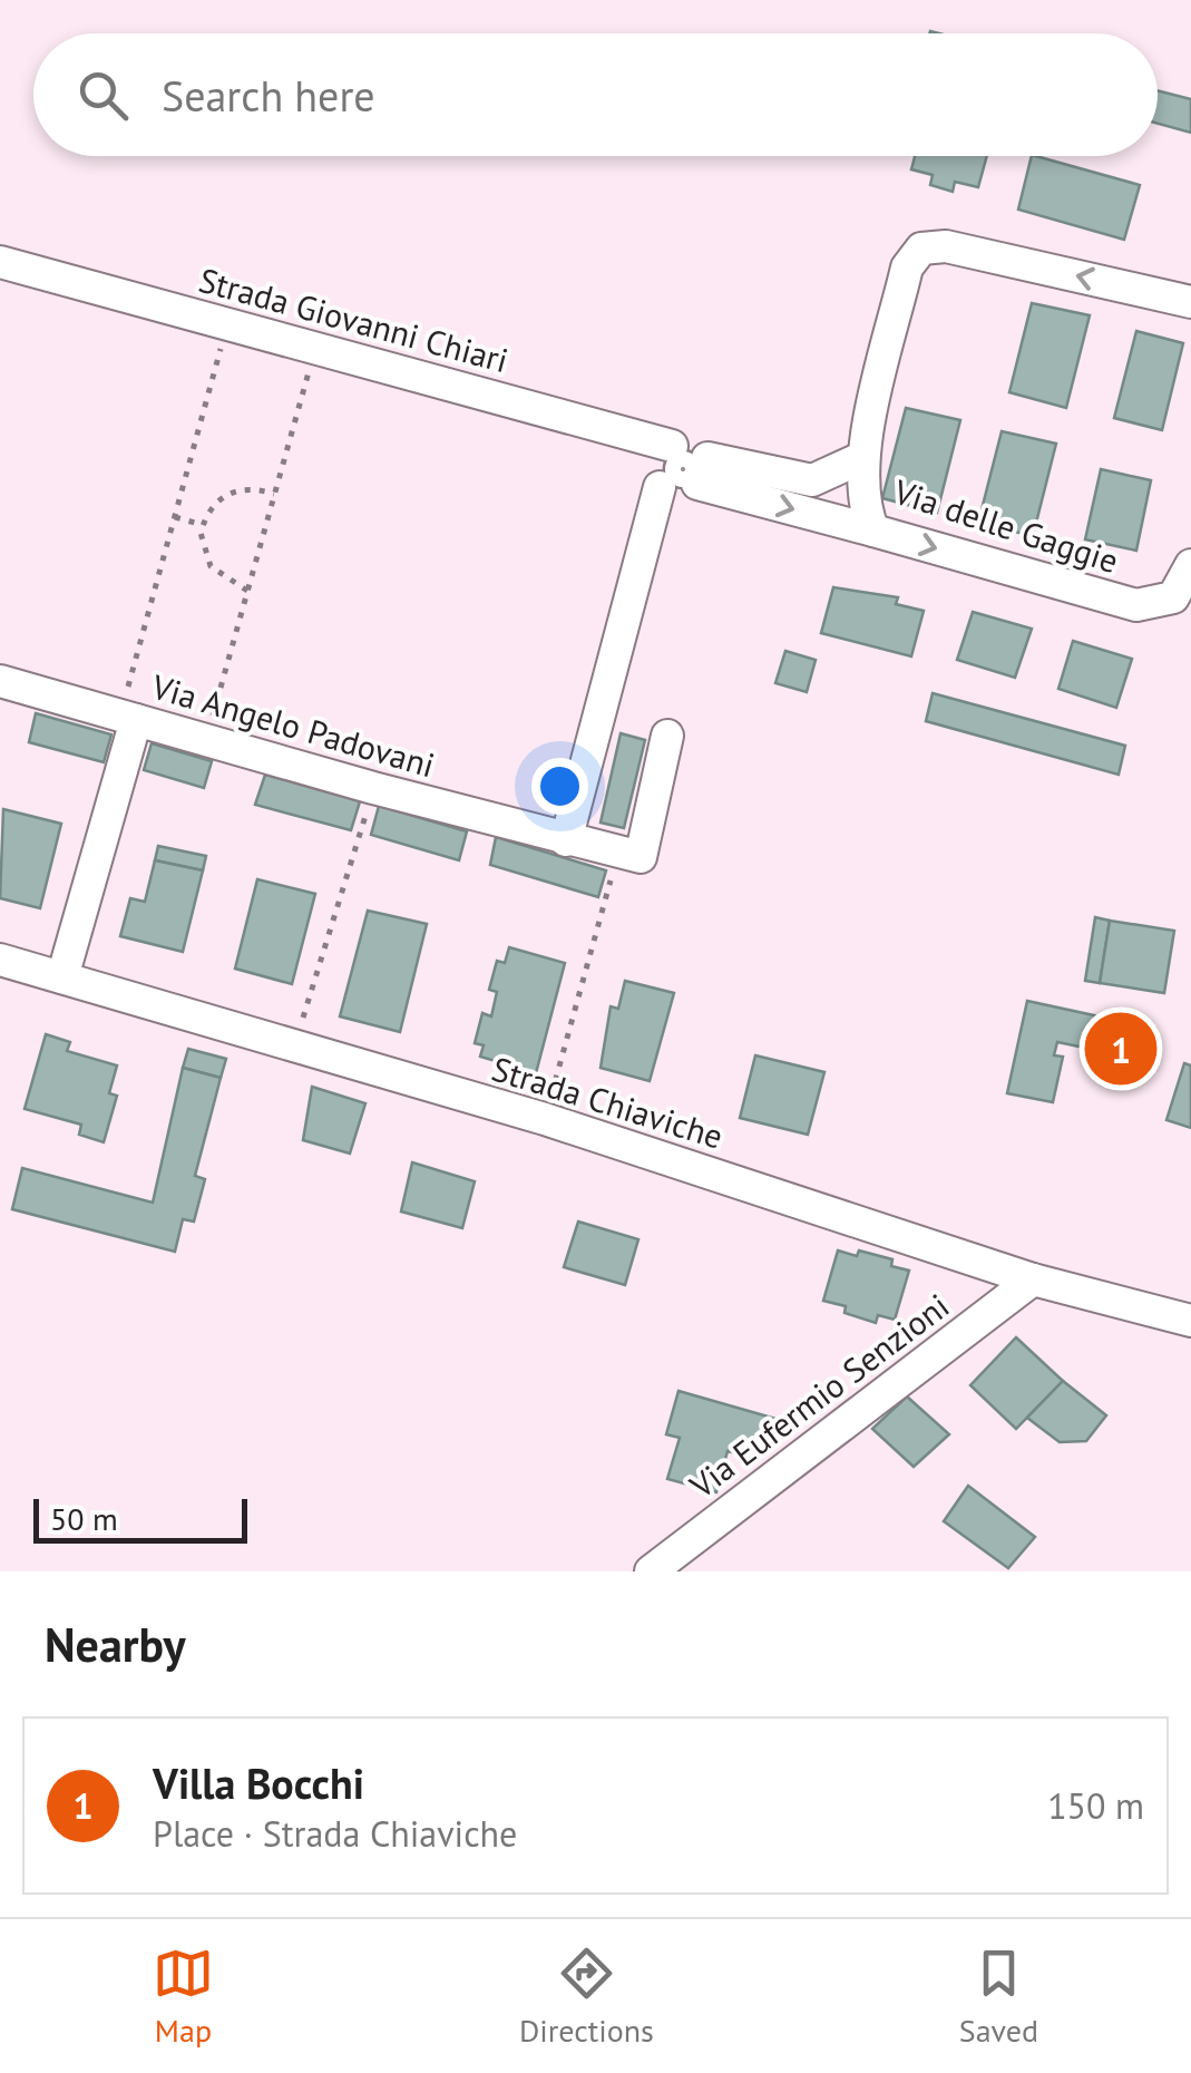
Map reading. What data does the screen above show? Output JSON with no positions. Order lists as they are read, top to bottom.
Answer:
{
  "streets": {
    "street": [
      "Strada Giovanni Chiari",
      "Via delle Gaggie",
      "Via Angelo Padovani",
      "Strada Chiaviche",
      "Via Eufermio Senzioni"
    ]
  },
  "crossings": [
    ["Strada Giovanni Chiari", "Via delle Gaggie"],
    ["Strada Chiaviche", "Via Eufermio Senzioni"]
  ],
  "scale_bar": "50 m",
  "page": {
    "search": "Search here",
    "pins": "1",
    "scale": "50 m",
    "heading": "Nearby",
    "list": [
      {
        "mark": "1",
        "name": "Villa Bocchi",
        "note": "Place · Strada Chiaviche",
        "value": "150 m"
      }
    ],
    "nav": ["Map", "Directions", "Saved"]
  }
}
